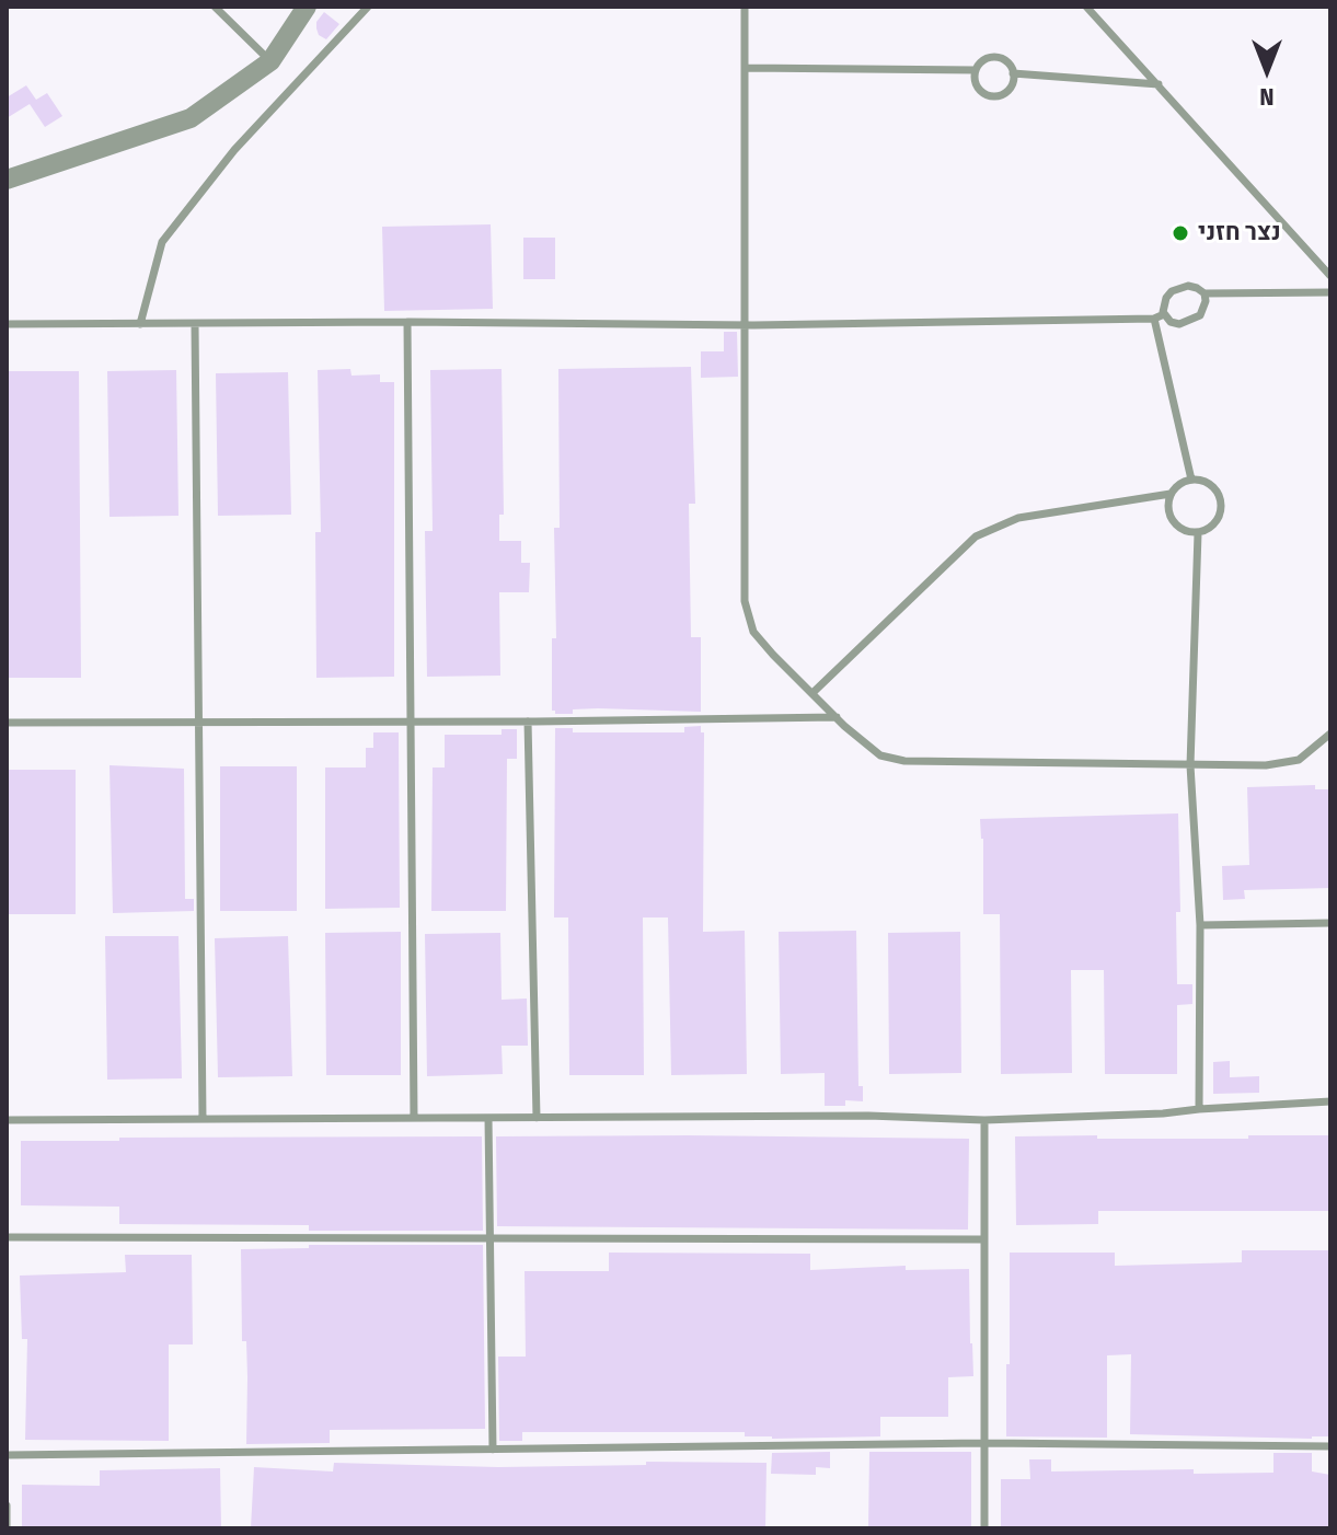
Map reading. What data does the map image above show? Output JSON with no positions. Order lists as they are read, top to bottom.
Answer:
{
  "places": ["נצר חזני"],
  "north": "bottom"
}
